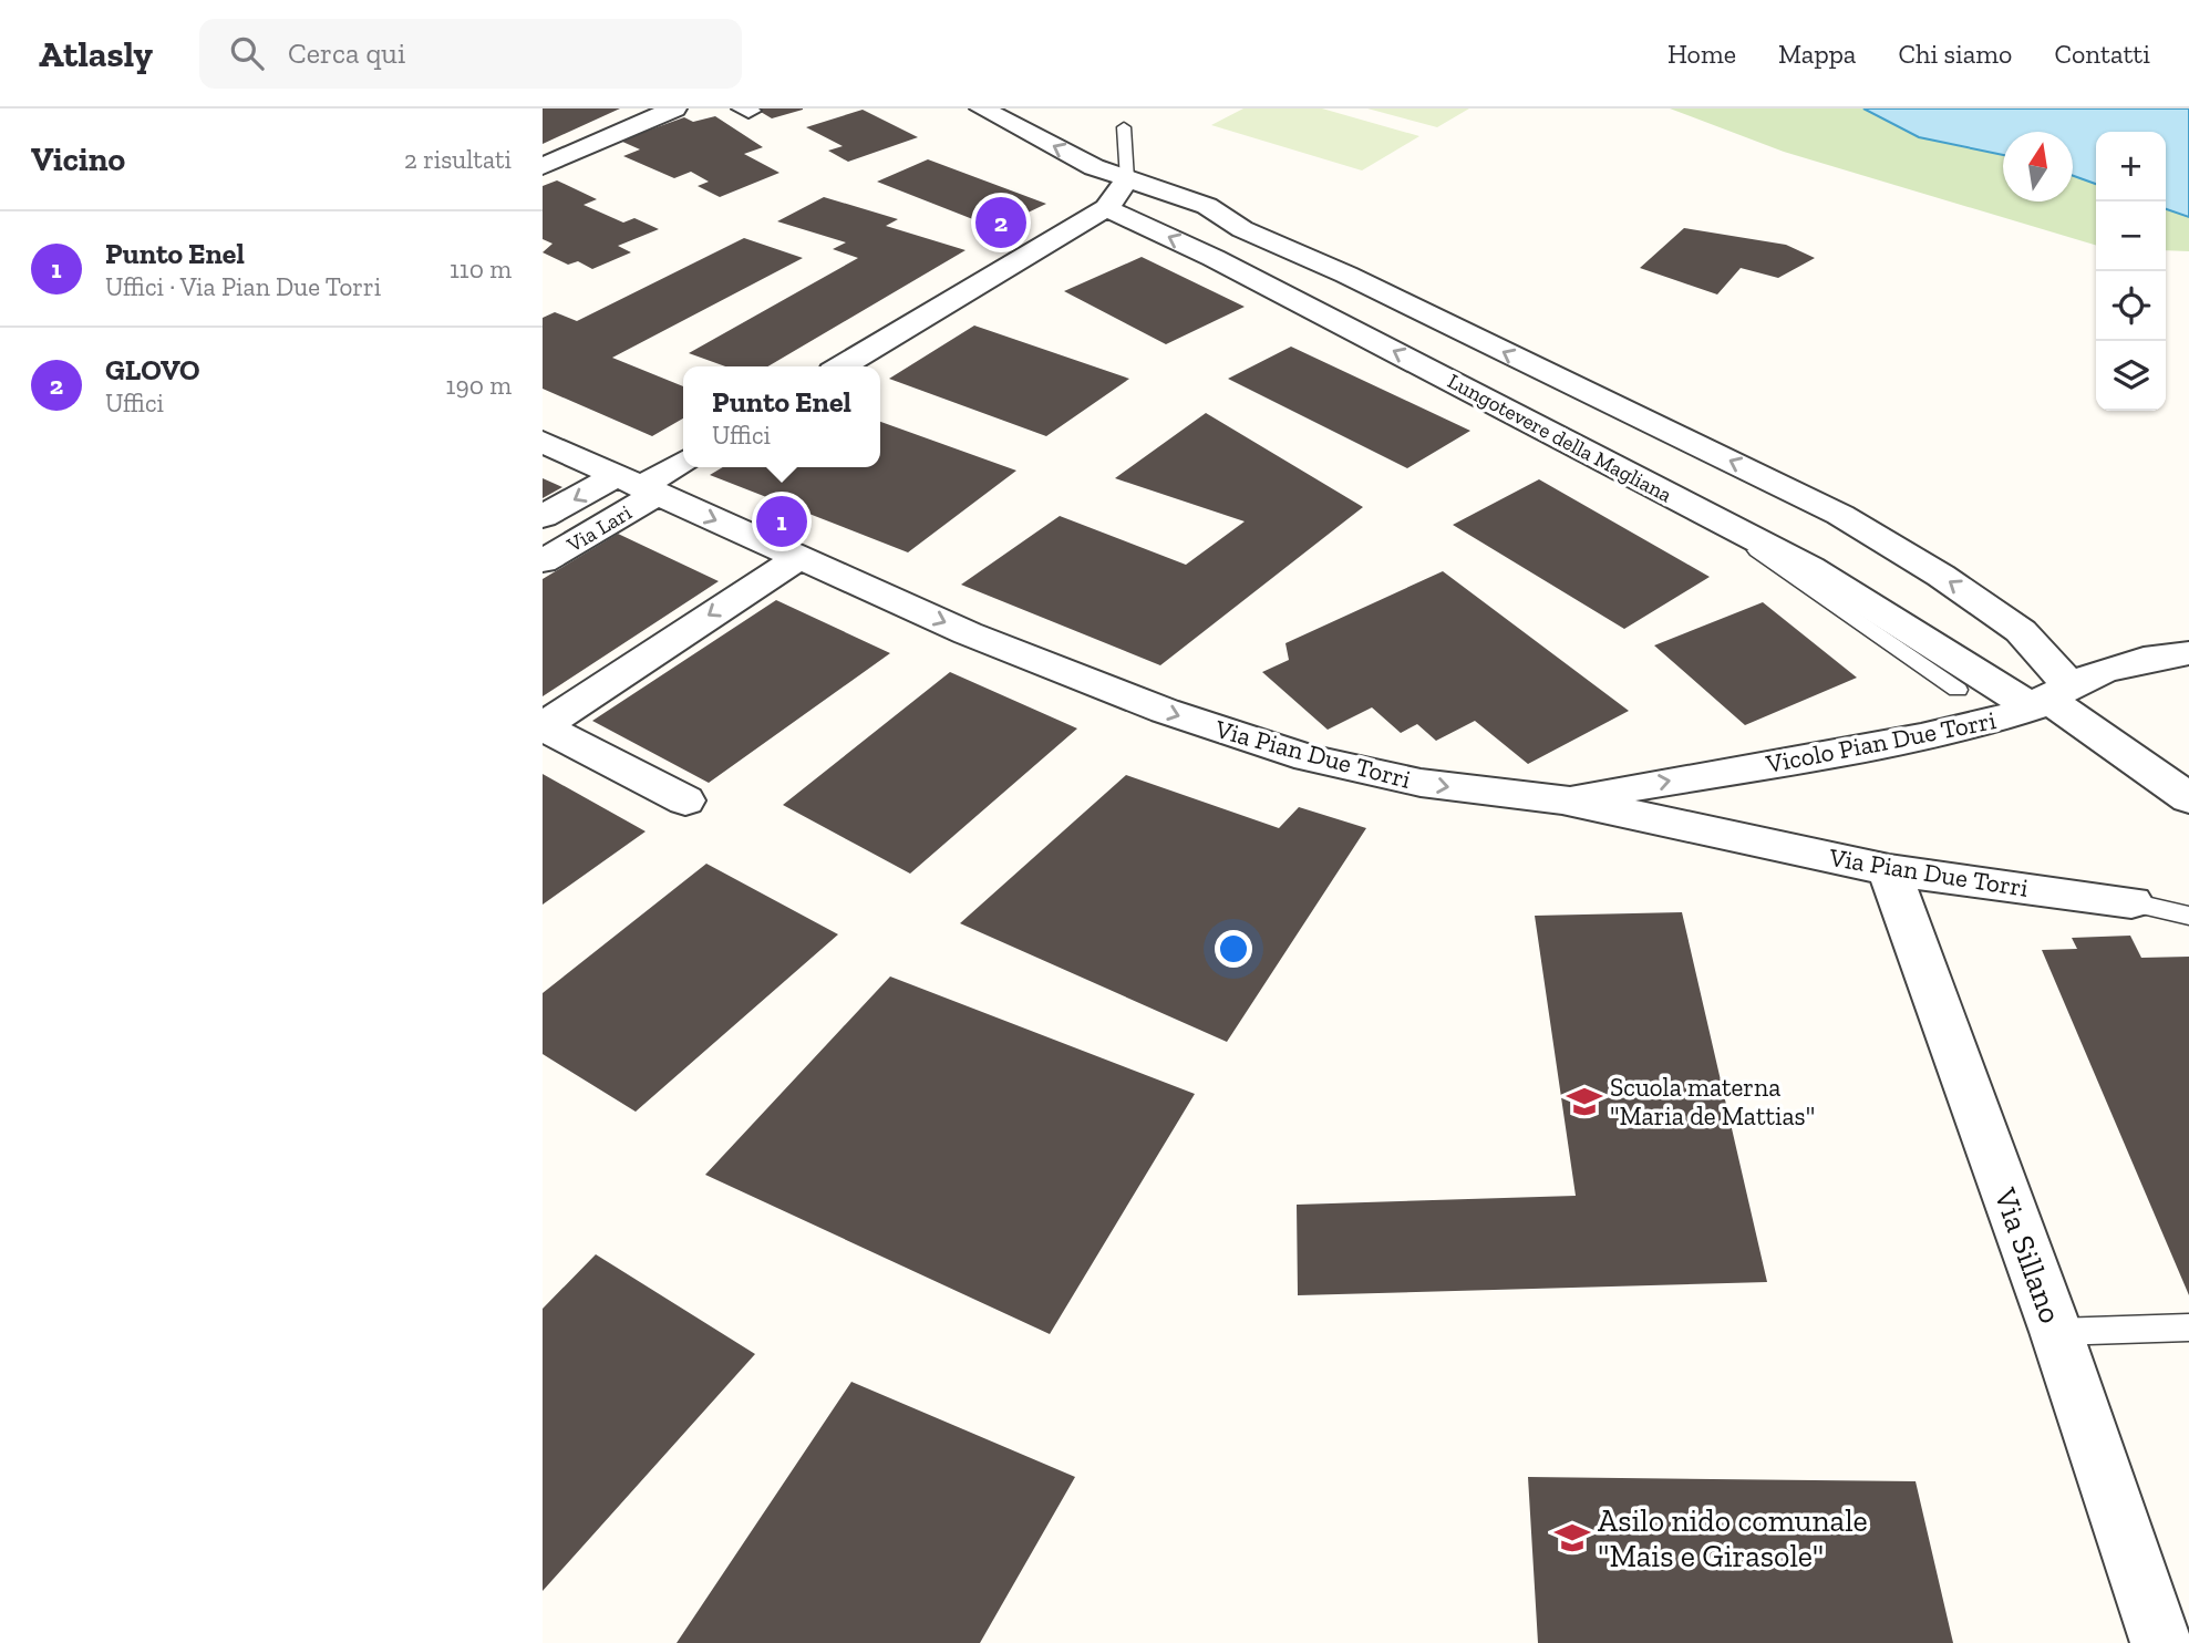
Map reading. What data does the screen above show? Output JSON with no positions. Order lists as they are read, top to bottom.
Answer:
{
  "streets": {
    "street": [
      "Lungotevere della Magliana",
      "Via Lari",
      "Vicolo Pian Due Torri",
      "Via Pian Due Torri",
      "Via Sillano"
    ]
  },
  "crossings": [
    ["Lungotevere della Magliana", "Vicolo Pian Due Torri"],
    ["Via Lari", "Via Pian Due Torri"],
    ["Vicolo Pian Due Torri", "Via Pian Due Torri"],
    ["Via Pian Due Torri", "Via Sillano"]
  ],
  "one_way": ["Lungotevere della Magliana", "Vicolo Pian Due Torri", "Via Pian Due Torri"],
  "places": {
    "school or university": ["Scuola materna \"Maria de Mattias\"", "Asilo nido comunale \"Mais e Girasole\""]
  },
  "north": "top",
  "page": {
    "header": "Atlasly",
    "search": "Cerca qui",
    "nav": [
      "Home",
      "Mappa",
      "Chi siamo",
      "Contatti"
    ],
    "heading": ["Vicino", "2 risultati"],
    "map_buttons": ["+", "−"],
    "pins": ["2", "1"],
    "list": [
      {
        "mark": "1",
        "name": "Punto Enel",
        "note": "Uffici · Via Pian Due Torri",
        "value": "110 m"
      },
      {
        "mark": "2",
        "name": "GLOVO",
        "note": "Uffici",
        "value": "190 m"
      }
    ],
    "popup": ["Punto Enel", "Uffici"]
  }
}
